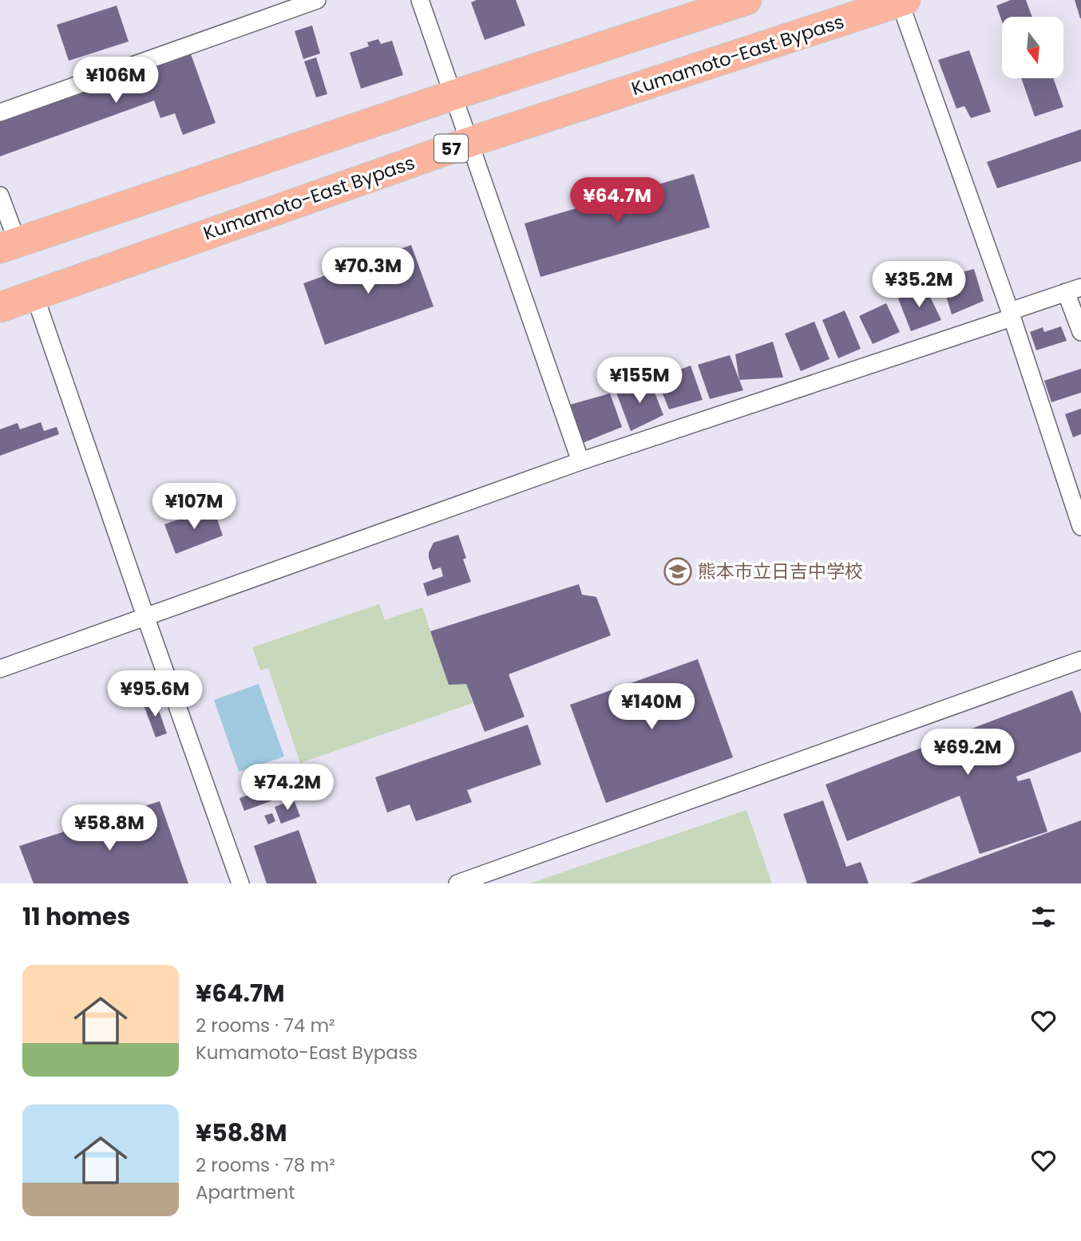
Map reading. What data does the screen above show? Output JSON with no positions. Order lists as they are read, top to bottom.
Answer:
{
  "streets": {
    "highway": ["Kumamoto-East Bypass", "57"]
  },
  "places": {
    "school or university": ["熊本市立日吉中学校"]
  },
  "north": "bottom",
  "page": {
    "price": [
      "¥106M",
      "¥64.7M",
      "¥70.3M",
      "¥35.2M",
      "¥155M",
      "¥107M",
      "¥95.6M",
      "¥140M",
      "¥69.2M",
      "¥74.2M",
      "¥58.8M"
    ],
    "heading": "11 homes",
    "list": [
      {
        "name": "¥64.7M",
        "note": "2 rooms · 74 m² · Kumamoto-East Bypass"
      },
      {
        "name": "¥58.8M",
        "note": "2 rooms · 78 m² · Apartment"
      }
    ]
  }
}
